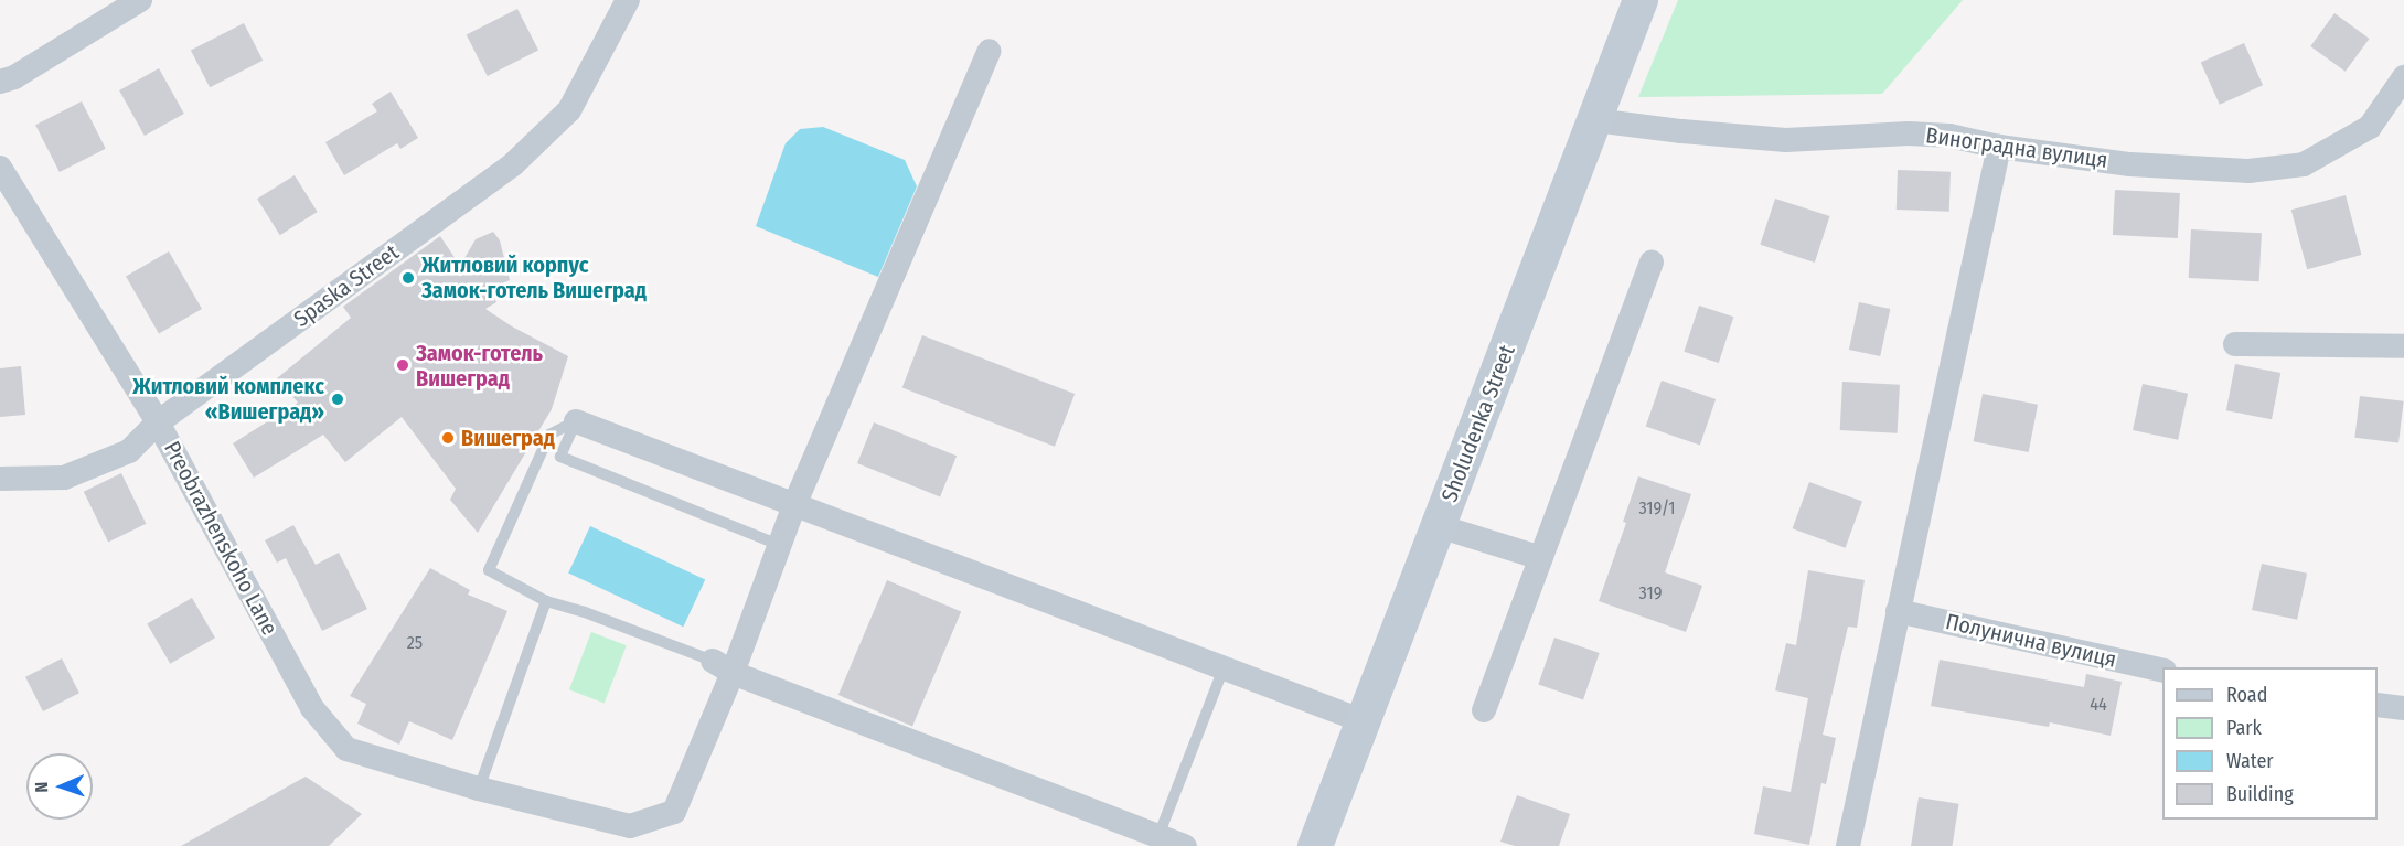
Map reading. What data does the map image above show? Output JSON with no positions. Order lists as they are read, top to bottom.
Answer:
{
  "streets": {
    "main road": ["Sholudenka Street"],
    "street": [
      "Виноградна вулиця",
      "Spaska Street",
      "Preobrazhenskoho Lane",
      "Полунична вулиця"
    ]
  },
  "crossings": [
    ["Виноградна вулиця", "Sholudenka Street"],
    ["Spaska Street", "Preobrazhenskoho Lane"]
  ],
  "places": [
    "Житловий корпус Замок-готель Вишеград",
    "Замок-готель Вишеград",
    "Житловий комплекс «Вишеград»",
    "Вишеград"
  ],
  "house_numbers": [
    "319/1",
    "319",
    "25",
    "44"
  ],
  "legend": [
    "Road",
    "Park",
    "Water",
    "Building"
  ],
  "north": "left"
}
